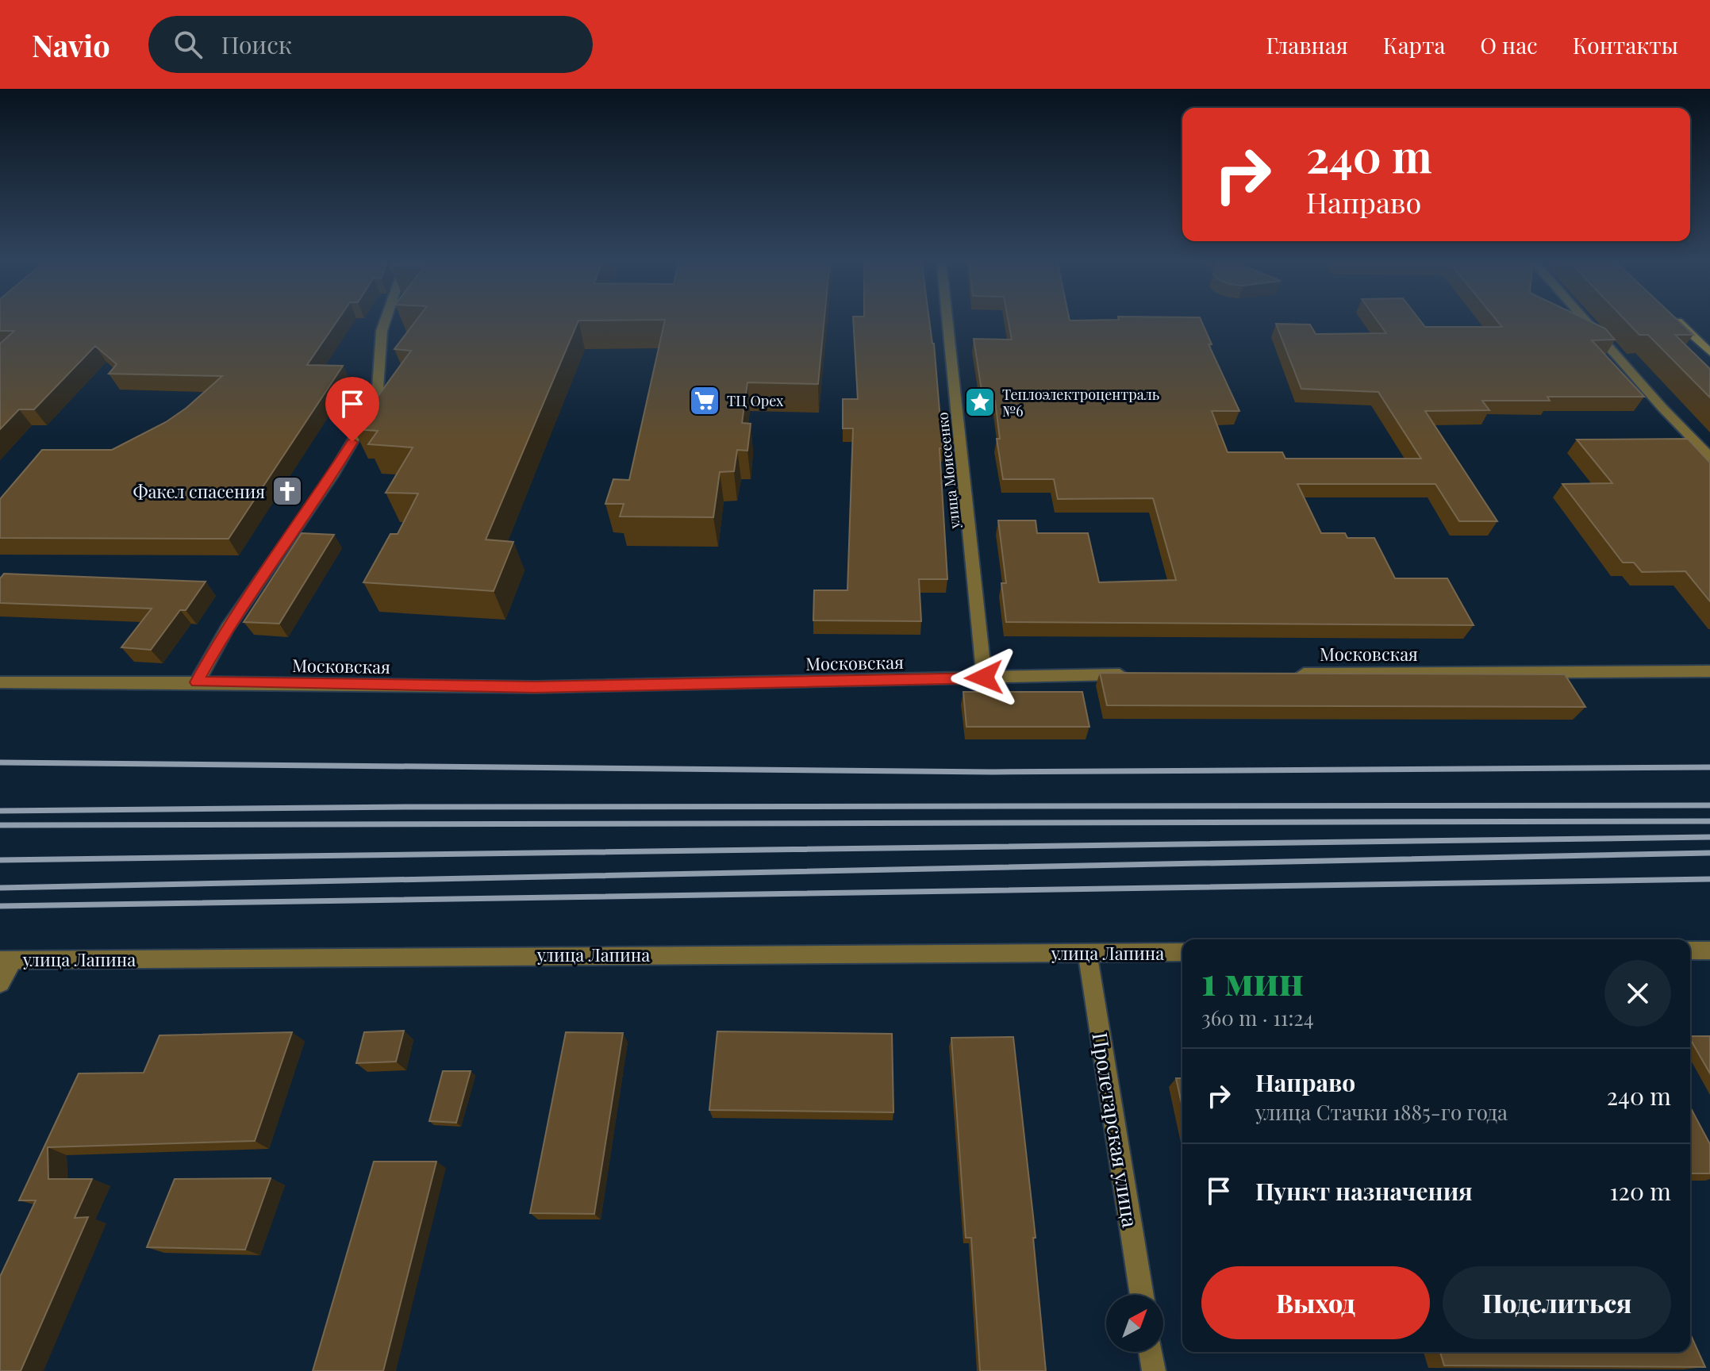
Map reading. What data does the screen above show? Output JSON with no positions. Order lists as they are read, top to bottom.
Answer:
{
  "streets": {
    "street": [
      "улица Моисеенко",
      "Московская",
      "улица Лапина",
      "Пролетарская улица"
    ]
  },
  "crossings": [
    ["улица Моисеенко", "Московская"],
    ["улица Лапина", "Пролетарская улица"]
  ],
  "places": {
    "supermarket": ["ТЦ Орех"],
    "place": ["Теплоэлектроцентраль №6"],
    "church": ["Факел спасения"]
  },
  "north": "top right",
  "page": {
    "header": "Navio",
    "search": "Поиск",
    "nav": [
      "Главная",
      "Карта",
      "О нас",
      "Контакты"
    ],
    "turn": ["240 m", "Направо"],
    "heading": ["1 мин", "360 m · 11:24"],
    "list": [
      {
        "name": "Направо",
        "note": "улица Стачки 1885-го года",
        "value": "240 m"
      },
      {
        "name": "Пункт назначения",
        "value": "120 m"
      }
    ],
    "buttons": ["Выход", "Поделиться"]
  }
}
